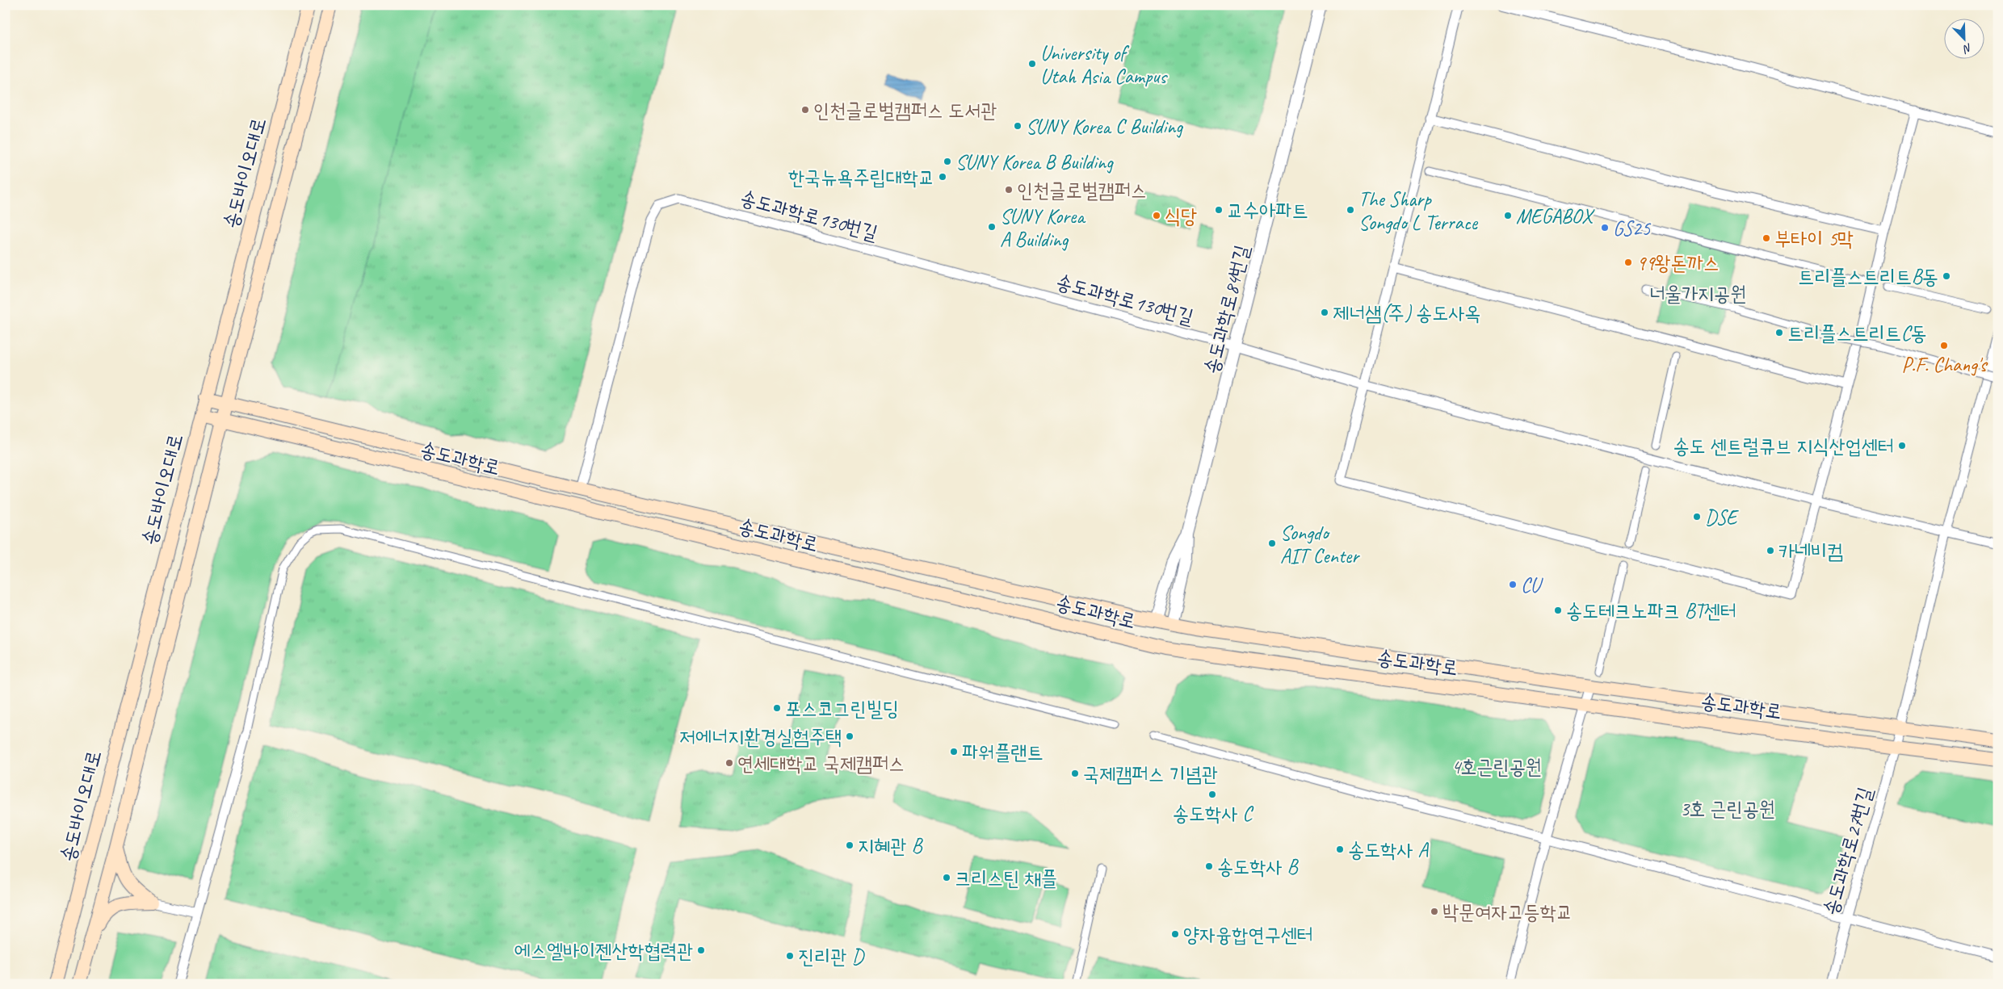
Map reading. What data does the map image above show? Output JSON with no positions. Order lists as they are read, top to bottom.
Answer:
{
  "streets": {
    "main road": ["송도바이오대로", "송도과학로"],
    "street": ["송도과학로130번길", "송도과학로84번길", "송도과학로27번길"]
  },
  "crossings": [
    ["송도바이오대로", "송도과학로"],
    ["송도과학로130번길", "송도과학로84번길"],
    ["송도과학로130번길", "송도과학로"],
    ["송도과학로130번길", "송도과학로27번길"],
    ["송도과학로84번길", "송도과학로"],
    ["송도과학로", "송도과학로27번길"]
  ],
  "parks": ["너울가지공원", "4호근린공원", "3호 근린공원"],
  "places": [
    "University of Utah Asia Campus",
    "인천글로벌캠퍼스 도서관",
    "SUNY Korea C Building",
    "SUNY Korea B Building",
    "한국뉴욕주립대학교",
    "인천글로벌캠퍼스",
    "교수아파트",
    "The Sharp Songdo L Terrace",
    "식당",
    "MEGABOX",
    "SUNY Korea A Building",
    "GS25",
    "부타이 5막",
    "99왕돈까스",
    "트리플스트리트B동",
    "제너샘(주) 송도사옥",
    "트리플스트리트C동",
    "P.F. Chang's",
    "송도 센트럴큐브 지식산업센터",
    "DSE",
    "Songdo AIT Center",
    "카네비컴",
    "CU",
    "송도테크노파크 BT센터",
    "포스코그린빌딩",
    "저에너지환경실험주택",
    "파워플랜트",
    "연세대학교 국제캠퍼스",
    "국제캠퍼스 기념관",
    "송도학사 C",
    "지혜관 B",
    "송도학사 A",
    "송도학사 B",
    "크리스틴 채플",
    "박문여자고등학교",
    "양자융합연구센터",
    "에스엘바이젠산학협력관",
    "진리관 D"
  ],
  "north": "bottom right"
}
